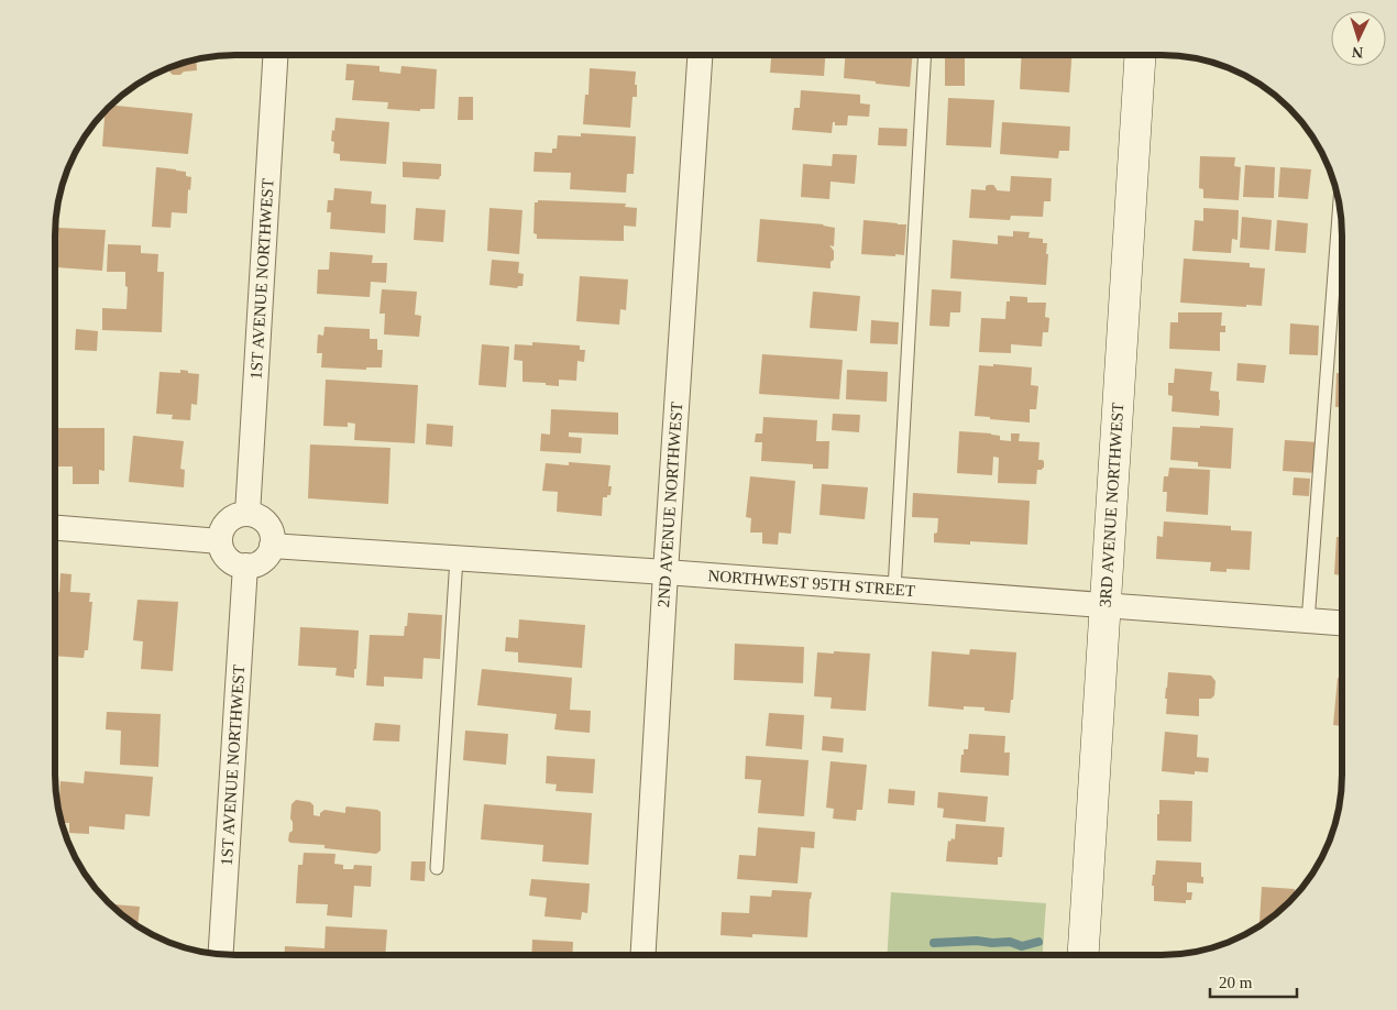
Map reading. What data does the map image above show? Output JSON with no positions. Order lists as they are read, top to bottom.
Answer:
{
  "streets": {
    "street": [
      "1ST AVENUE NORTHWEST",
      "2ND AVENUE NORTHWEST",
      "3RD AVENUE NORTHWEST",
      "NORTHWEST 95TH STREET"
    ]
  },
  "crossings": [
    ["1ST AVENUE NORTHWEST", "NORTHWEST 95TH STREET"],
    ["2ND AVENUE NORTHWEST", "NORTHWEST 95TH STREET"],
    ["3RD AVENUE NORTHWEST", "NORTHWEST 95TH STREET"]
  ],
  "scale_bar": "20 m",
  "north": "bottom"
}
